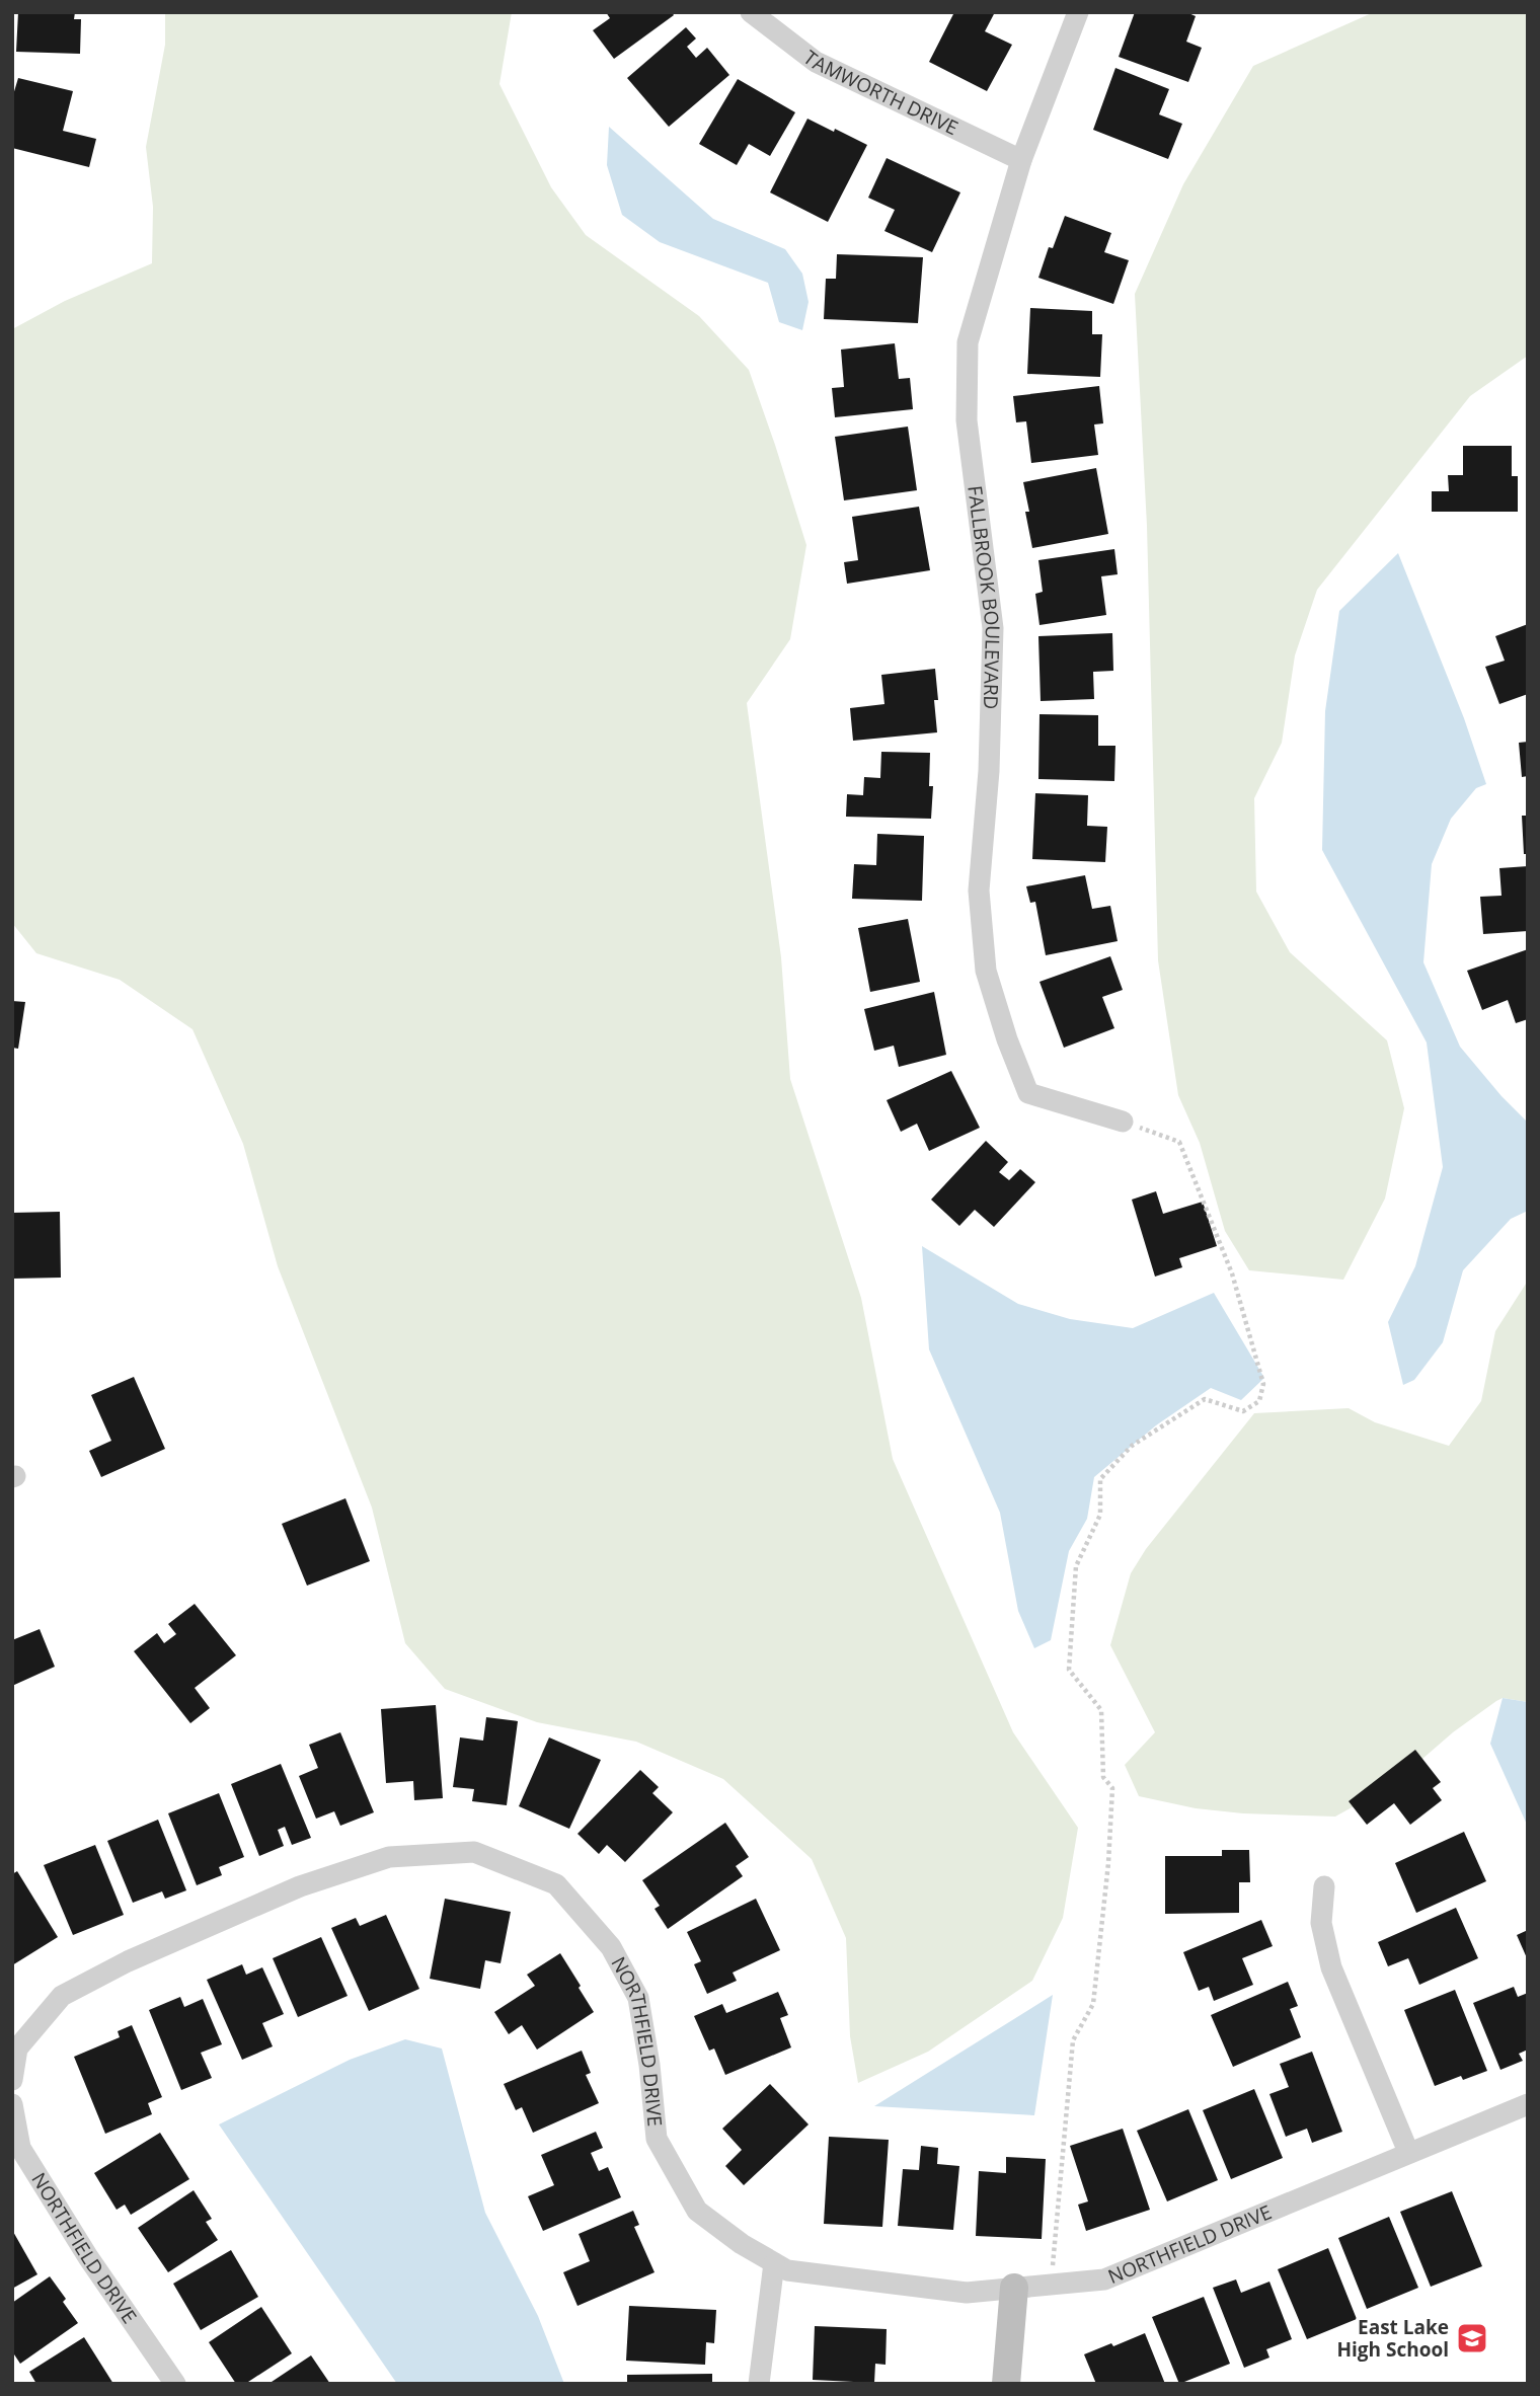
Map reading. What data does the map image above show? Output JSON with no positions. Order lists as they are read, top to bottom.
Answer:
{
  "streets": {
    "street": ["TAMWORTH DRIVE", "FALLBROOK BOULEVARD", "NORTHFIELD DRIVE"]
  },
  "crossings": [
    ["TAMWORTH DRIVE", "FALLBROOK BOULEVARD"]
  ],
  "places": {
    "school or university": ["East Lake High School"]
  }
}
